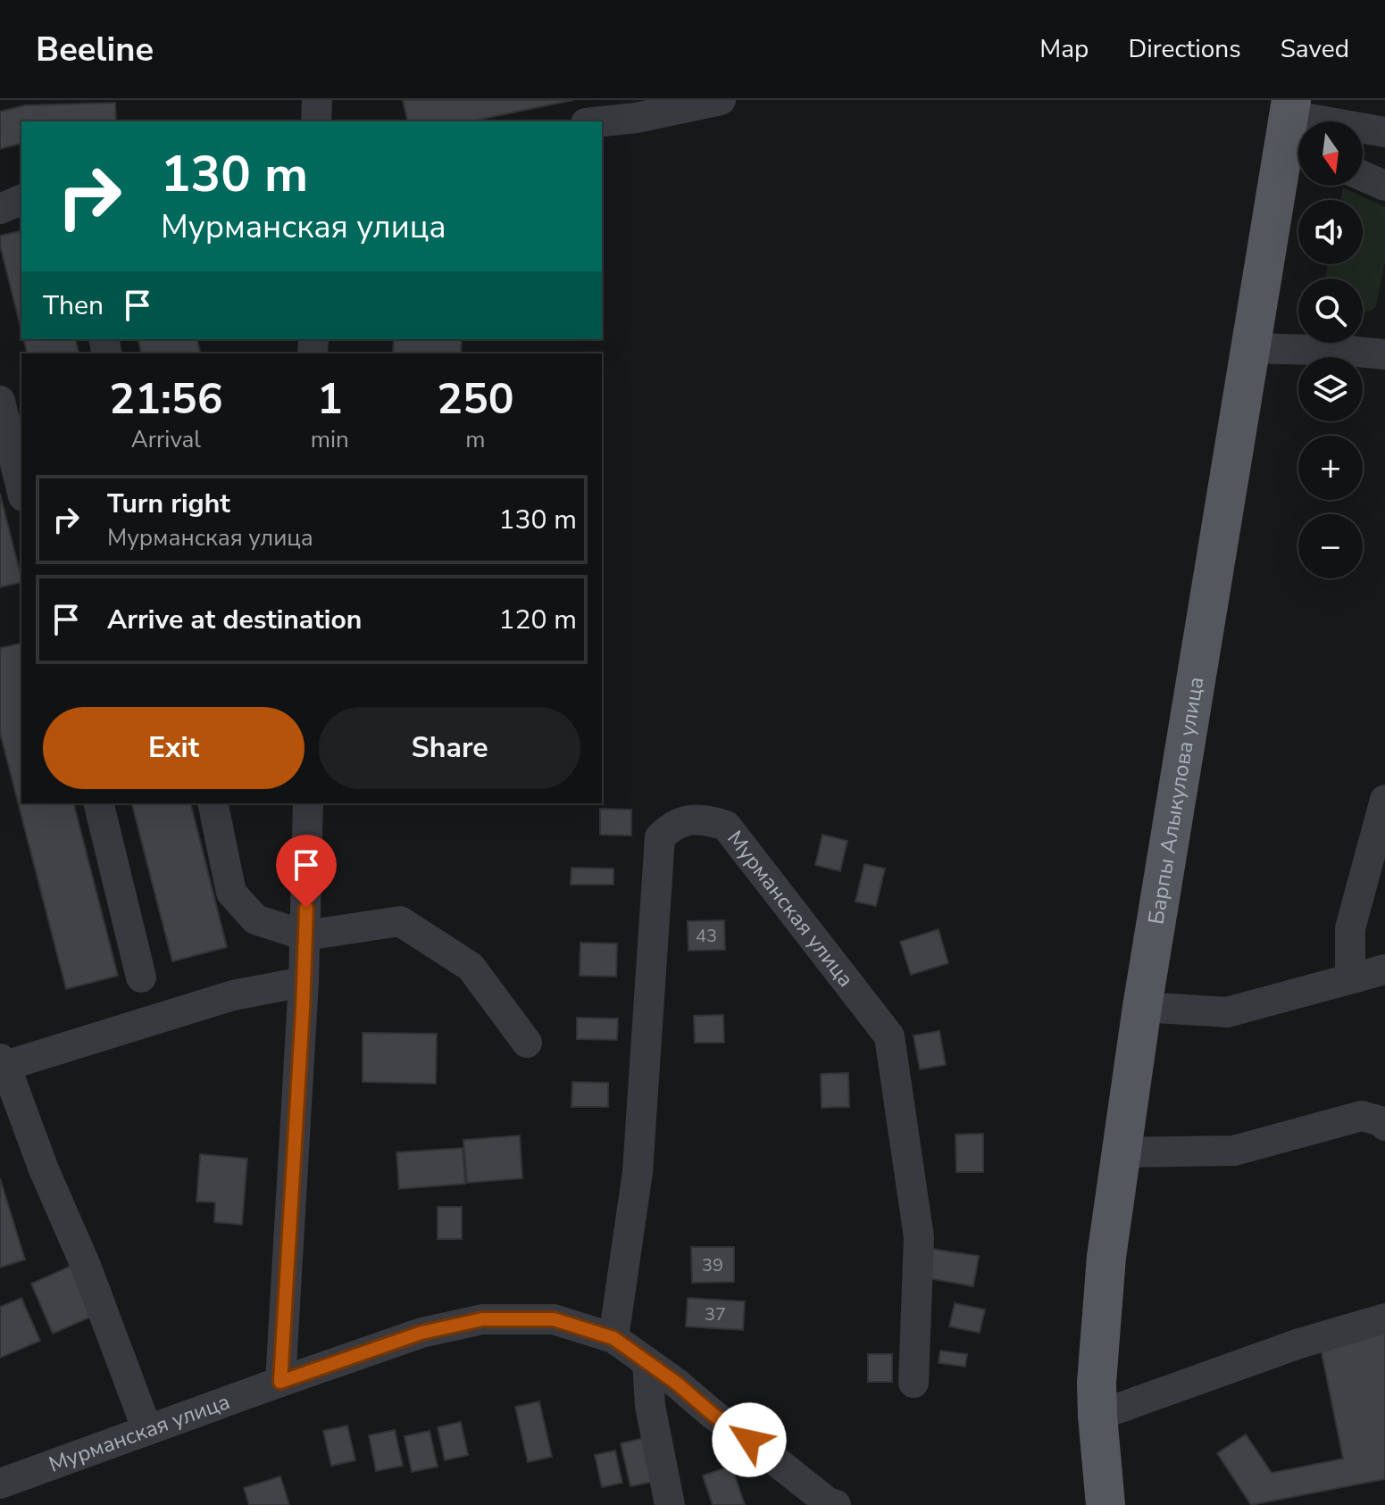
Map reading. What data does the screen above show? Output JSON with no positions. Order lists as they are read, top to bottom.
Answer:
{
  "streets": {
    "main road": ["Барпы Алыкулова улица"],
    "street": ["Мурманская улица"]
  },
  "house_numbers": ["43", "39", "37"],
  "north": "bottom",
  "page": {
    "header": "Beeline",
    "nav": ["Map", "Directions", "Saved"],
    "map_buttons": ["+", "−"],
    "turn": ["130 m", "Мурманская улица"],
    "then": "Then",
    "eta": [
      "21:56",
      "Arrival",
      "1",
      "min",
      "250",
      "m"
    ],
    "list": [
      {
        "name": "Turn right",
        "note": "Мурманская улица",
        "value": "130 m"
      },
      {
        "name": "Arrive at destination",
        "value": "120 m"
      }
    ],
    "buttons": ["Exit", "Share"]
  }
}
